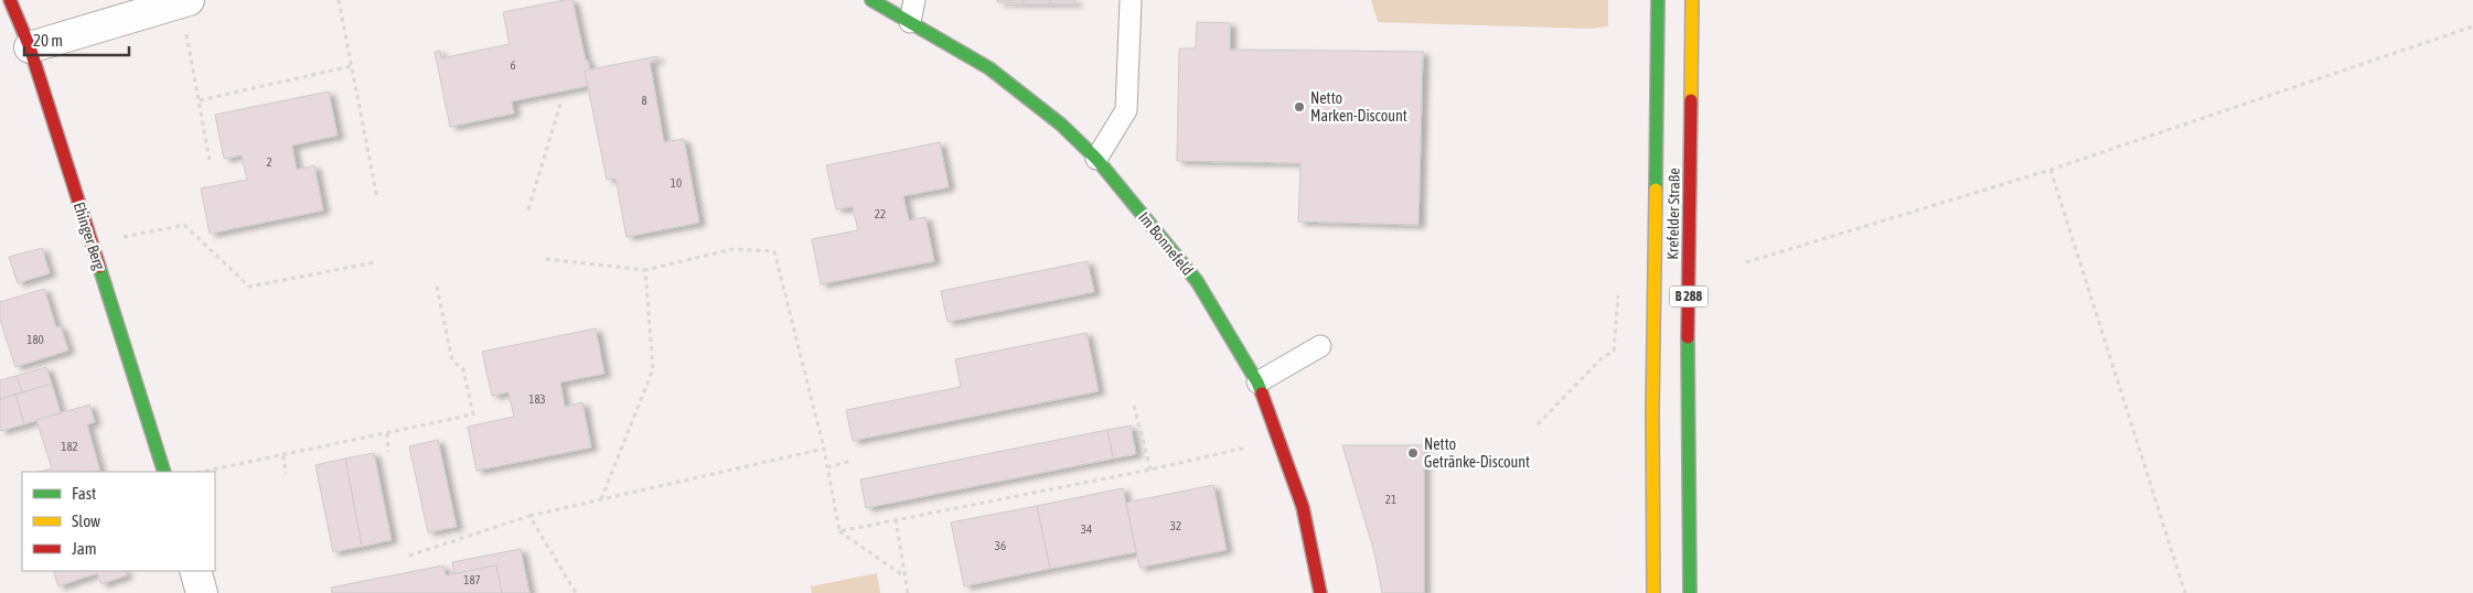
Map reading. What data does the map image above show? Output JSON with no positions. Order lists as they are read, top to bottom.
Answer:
{
  "streets": {
    "street": [
      "Krefelder Straße",
      "Ehinger Berg",
      "Im Bonnefeld",
      "B 288"
    ]
  },
  "places": ["Netto Marken-Discount", "Netto Getränke-Discount"],
  "house_numbers": [
    "6",
    "8",
    "2",
    "10",
    "22",
    "180",
    "183",
    "182",
    "21",
    "32",
    "34",
    "36",
    "187"
  ],
  "legend": ["Fast", "Slow", "Jam"],
  "scale_bar": "20 m"
}
